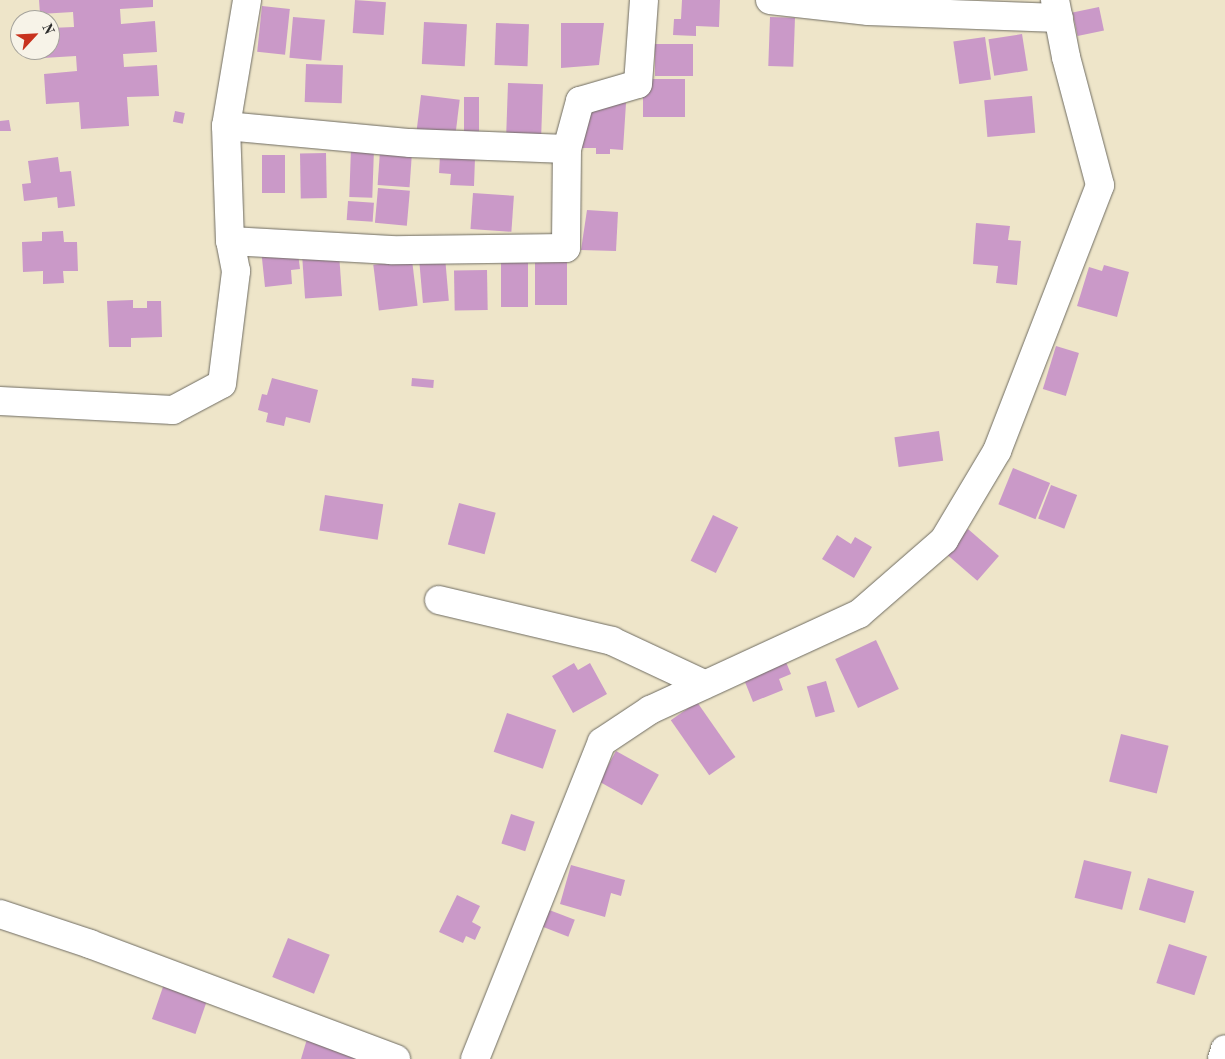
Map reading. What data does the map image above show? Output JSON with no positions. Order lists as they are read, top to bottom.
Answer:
{
  "north": "top right"
}
